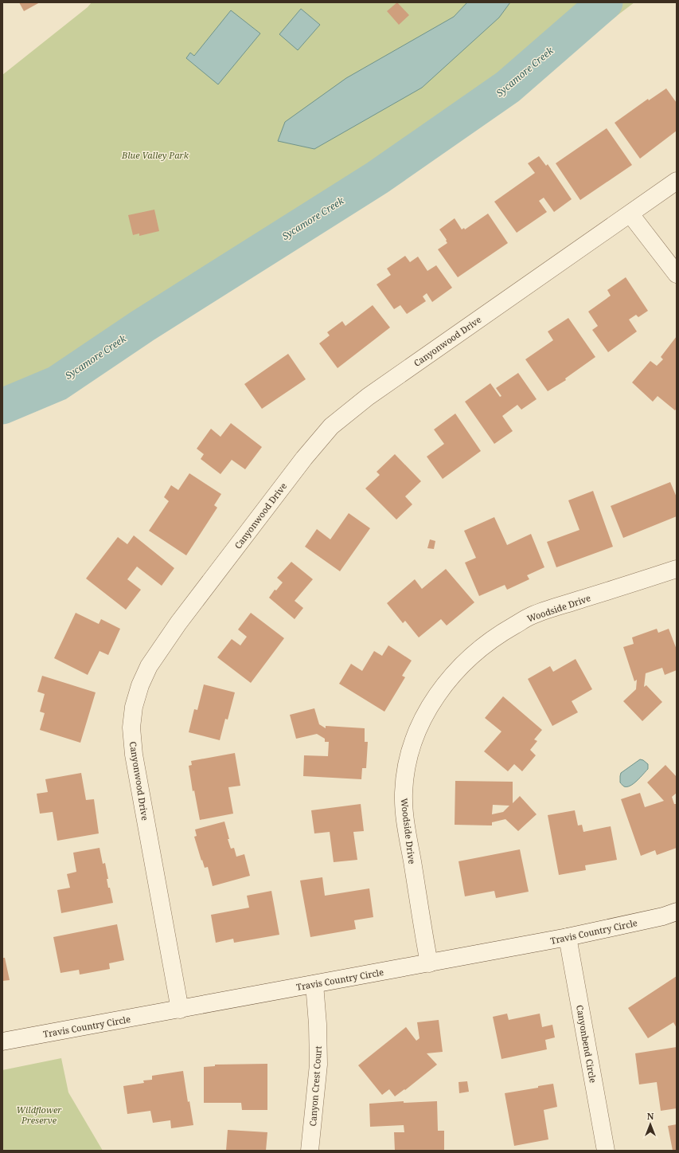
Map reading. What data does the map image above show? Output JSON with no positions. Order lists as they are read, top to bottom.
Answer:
{
  "streets": {
    "street": [
      "Canyonwood Drive",
      "Woodside Drive",
      "Travis Country Circle",
      "Canyonbend Circle",
      "Canyon Crest Court"
    ]
  },
  "crossings": [
    ["Canyonwood Drive", "Travis Country Circle"],
    ["Woodside Drive", "Travis Country Circle"],
    ["Travis Country Circle", "Canyonbend Circle"],
    ["Travis Country Circle", "Canyon Crest Court"]
  ],
  "water": ["Sycamore Creek"],
  "parks": ["Blue Valley Park", "Wildflower Preserve"],
  "north": "top"
}
